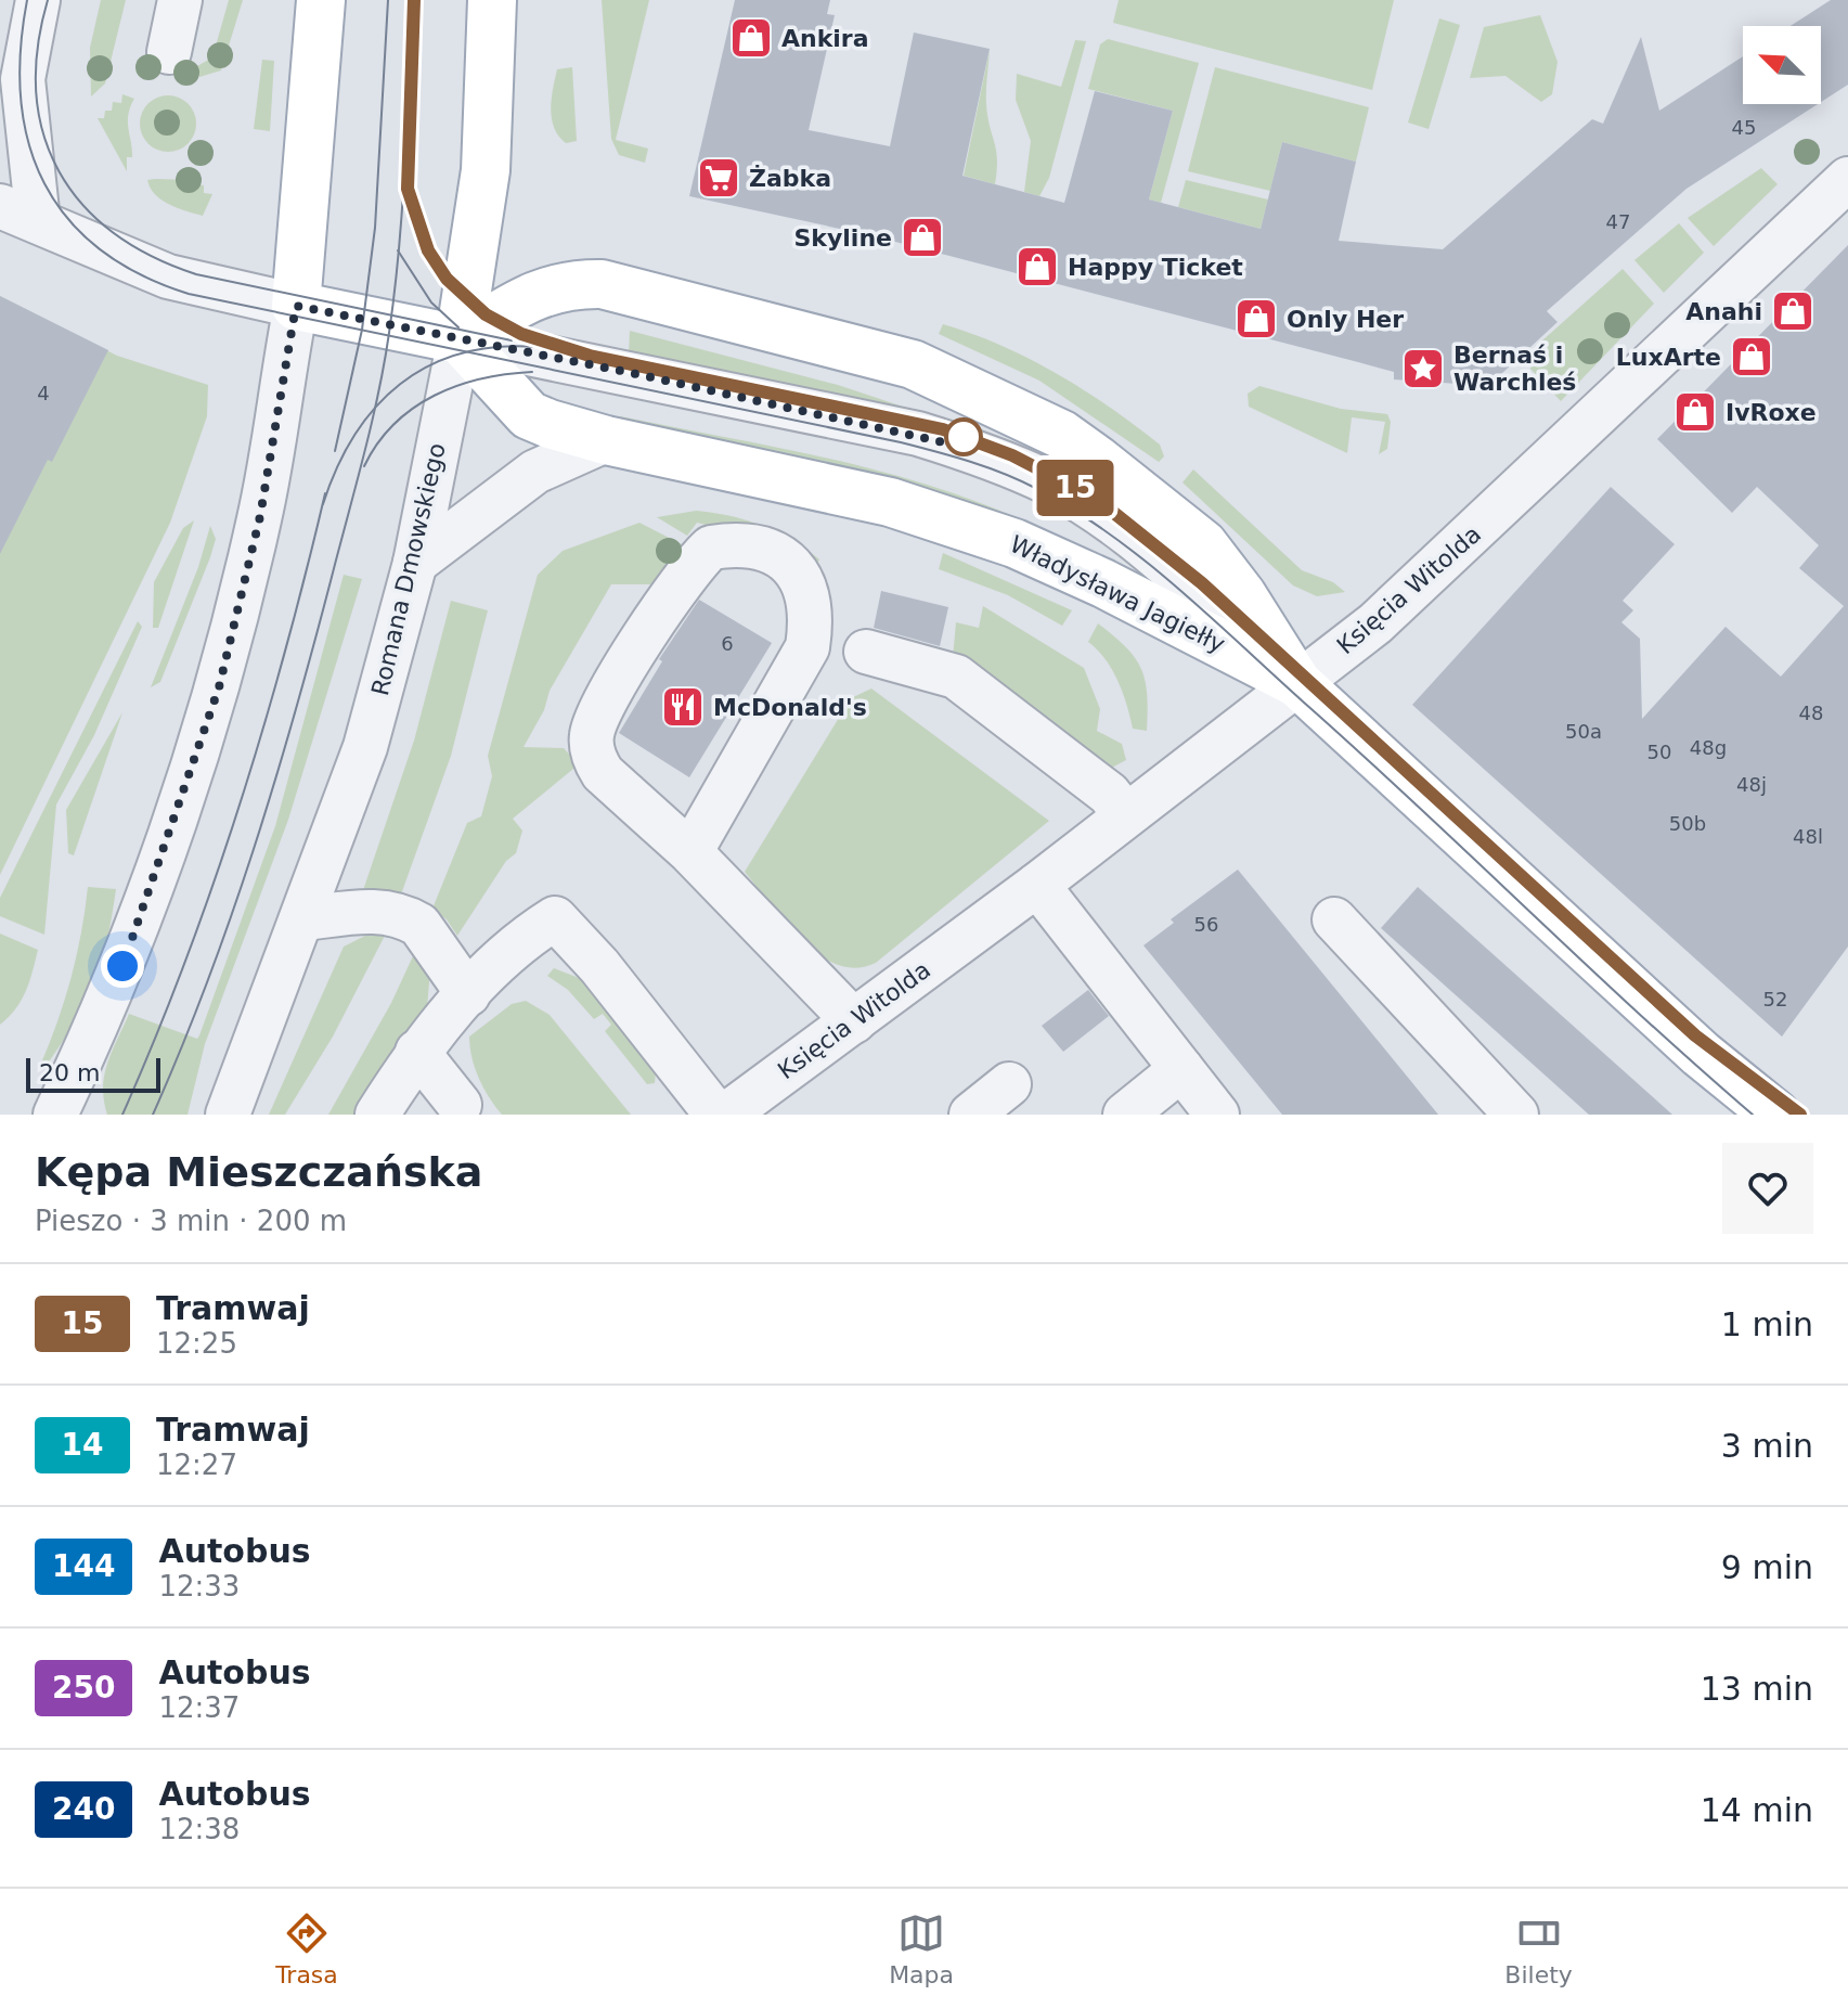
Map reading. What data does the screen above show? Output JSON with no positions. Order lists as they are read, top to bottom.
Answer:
{
  "streets": {
    "main road": ["Romana Dmowskiego", "Władysława Jagiełły"],
    "street": ["Księcia Witolda"]
  },
  "crossings": [
    ["Romana Dmowskiego", "Władysława Jagiełły"],
    ["Księcia Witolda", "Władysława Jagiełły"]
  ],
  "places": {
    "shop": [
      "Ankira",
      "Skyline",
      "Happy Ticket",
      "Anahi",
      "Only Her",
      "LuxArte",
      "IvRoxe"
    ],
    "supermarket": ["Żabka"],
    "place": ["Bernaś i Warchleś"],
    "restaurant": ["McDonald's"]
  },
  "lines": ["tram line 15"],
  "house_numbers": [
    "45",
    "47",
    "4",
    "6",
    "48",
    "50a",
    "48g",
    "50",
    "48j",
    "50b",
    "48l",
    "56",
    "52"
  ],
  "scale_bar": "20 m",
  "north": "top left",
  "page": {
    "on_map": "15",
    "scale": "20 m",
    "heading": ["Kępa Mieszczańska", "Pieszo · 3 min · 200 m"],
    "list": [
      {
        "mark": "15",
        "name": "Tramwaj",
        "note": "12:25",
        "value": "1 min"
      },
      {
        "mark": "14",
        "name": "Tramwaj",
        "note": "12:27",
        "value": "3 min"
      },
      {
        "mark": "144",
        "name": "Autobus",
        "note": "12:33",
        "value": "9 min"
      },
      {
        "mark": "250",
        "name": "Autobus",
        "note": "12:37",
        "value": "13 min"
      },
      {
        "mark": "240",
        "name": "Autobus",
        "note": "12:38",
        "value": "14 min"
      }
    ],
    "tabs": ["Trasa", "Mapa", "Bilety"]
  }
}
